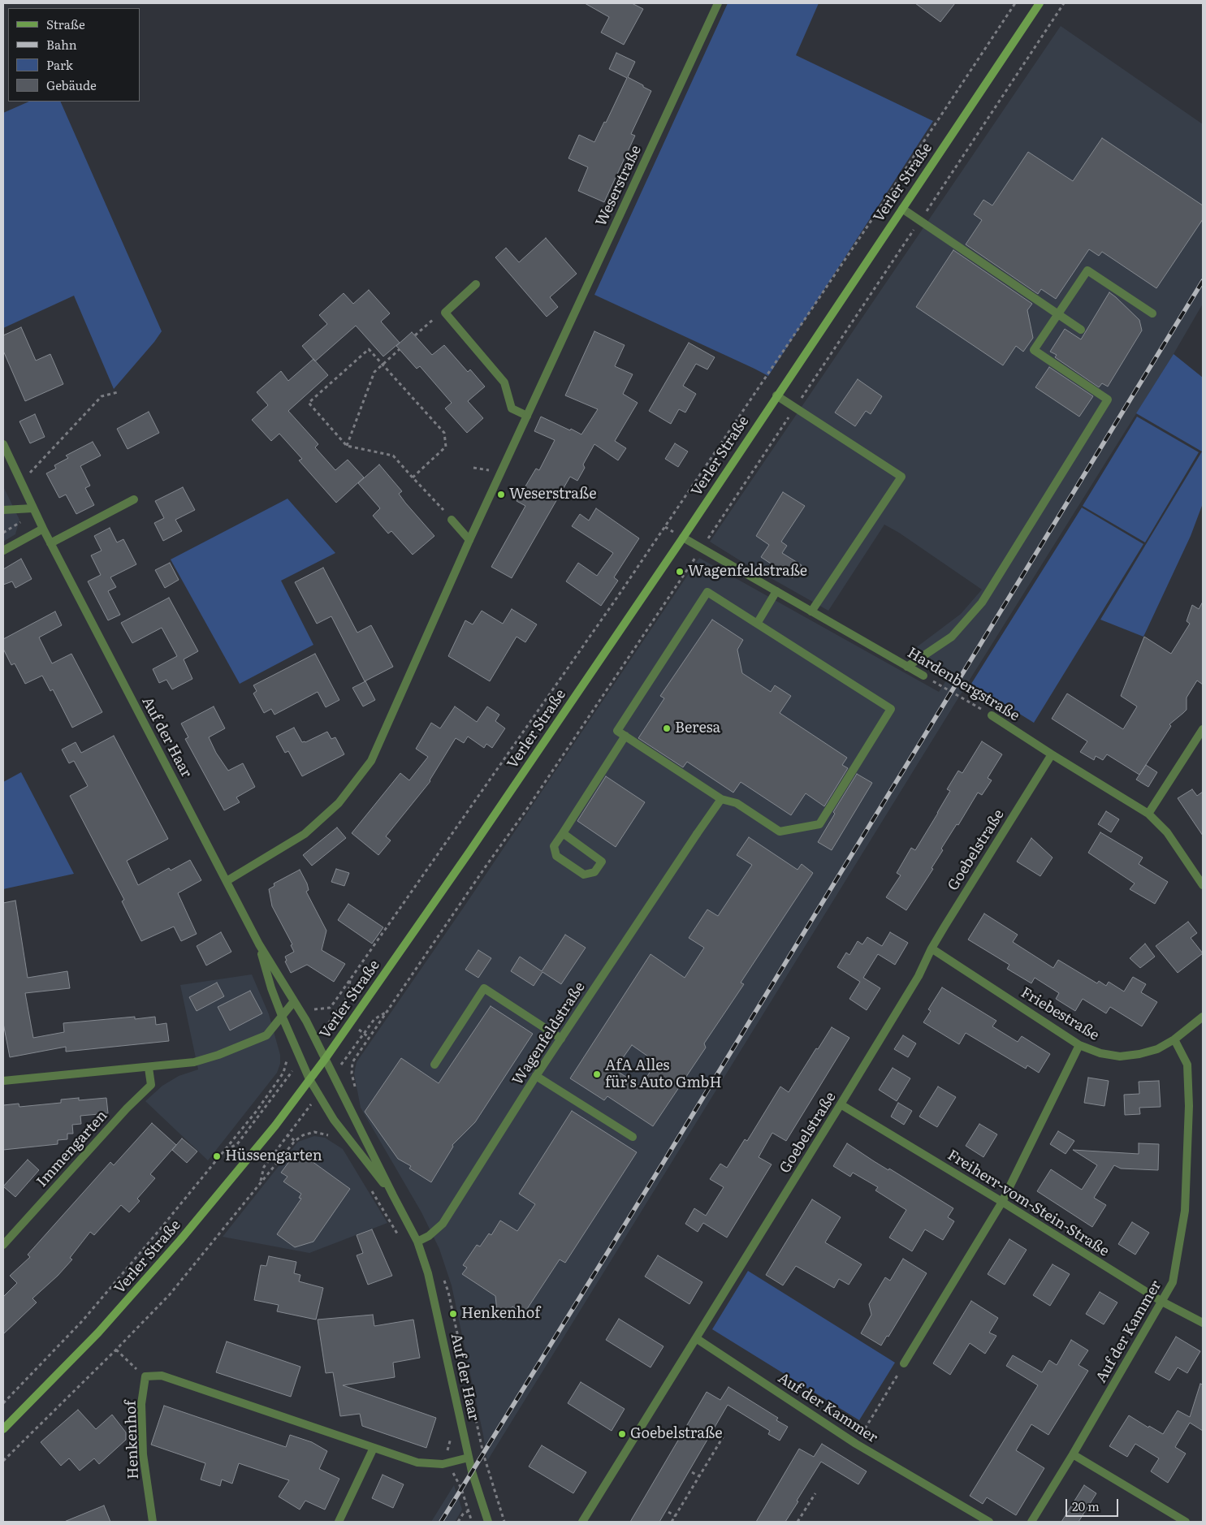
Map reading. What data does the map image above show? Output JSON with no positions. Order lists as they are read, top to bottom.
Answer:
{
  "streets": {
    "main road": ["Verler Straße"],
    "street": [
      "Weserstraße",
      "Hardenbergstraße",
      "Auf der Haar",
      "Goebelstraße",
      "Friebestraße",
      "Wagenfeldstraße",
      "Immengarten",
      "Freiherr-vom-Stein-Straße",
      "Auf der Kammer",
      "Henkenhof"
    ]
  },
  "crossings": [
    ["Verler Straße", "Hardenbergstraße"],
    ["Verler Straße", "Auf der Haar"],
    ["Weserstraße", "Auf der Haar"],
    ["Hardenbergstraße", "Goebelstraße"],
    ["Auf der Haar", "Wagenfeldstraße"],
    ["Goebelstraße", "Friebestraße"],
    ["Goebelstraße", "Freiherr-vom-Stein-Straße"],
    ["Goebelstraße", "Auf der Kammer"],
    ["Friebestraße", "Auf der Kammer"],
    ["Freiherr-vom-Stein-Straße", "Auf der Kammer"]
  ],
  "places": [
    "Weserstraße",
    "Wagenfeldstraße",
    "Beresa",
    "AfA Alles für's Auto GmbH",
    "Hüssengarten",
    "Henkenhof",
    "Goebelstraße"
  ],
  "legend": [
    "Straße",
    "Bahn",
    "Park",
    "Gebäude"
  ],
  "scale_bar": "20 m"
}
